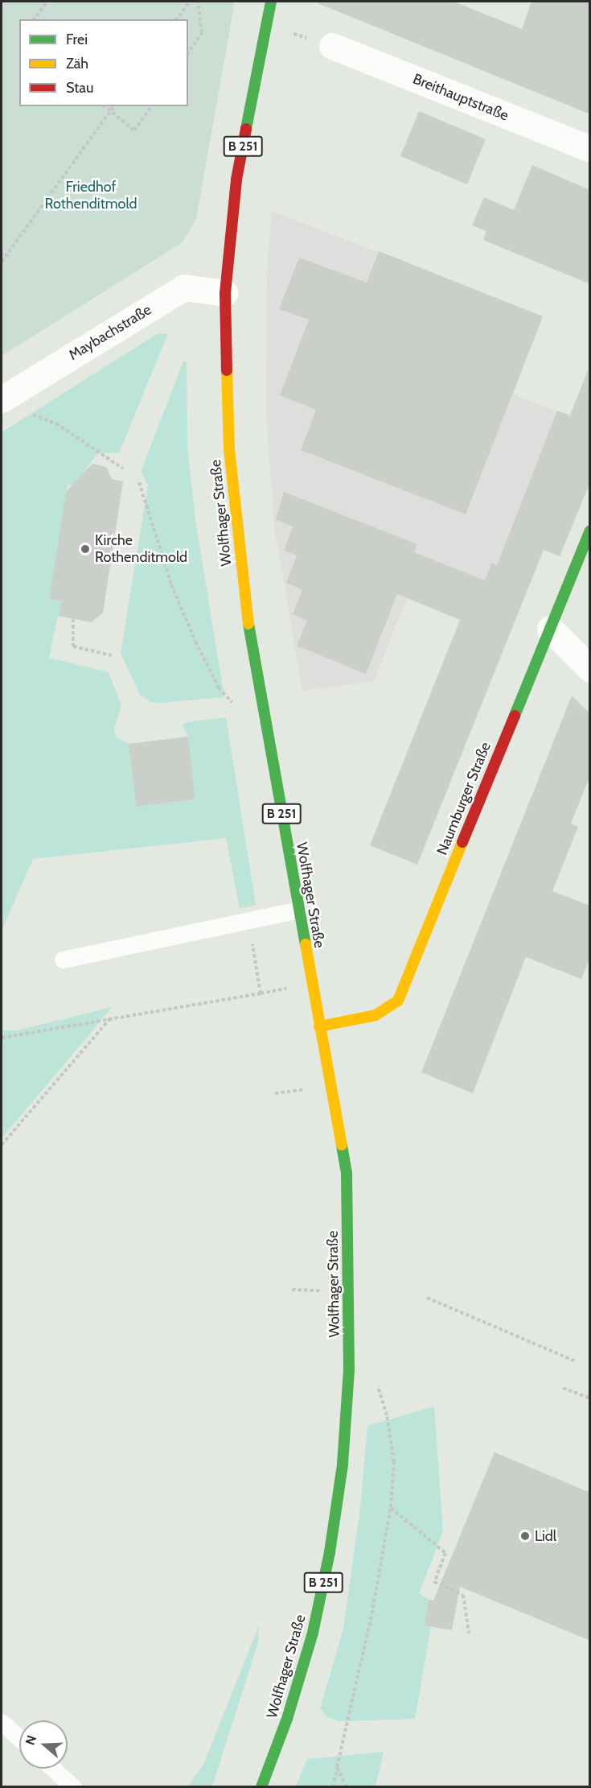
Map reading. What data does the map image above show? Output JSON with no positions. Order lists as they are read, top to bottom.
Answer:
{
  "streets": {
    "main road": ["B 251", "Wolfhager Straße", "Naumburger Straße"],
    "street": ["Breithauptstraße", "Maybachstraße"]
  },
  "crossings": [
    ["Maybachstraße", "Wolfhager Straße"],
    ["Wolfhager Straße", "Naumburger Straße"]
  ],
  "parks": ["Friedhof Rothenditmold"],
  "places": ["Kirche Rothenditmold", "Lidl"],
  "legend": ["Frei", "Zäh", "Stau"],
  "north": "left"
}
